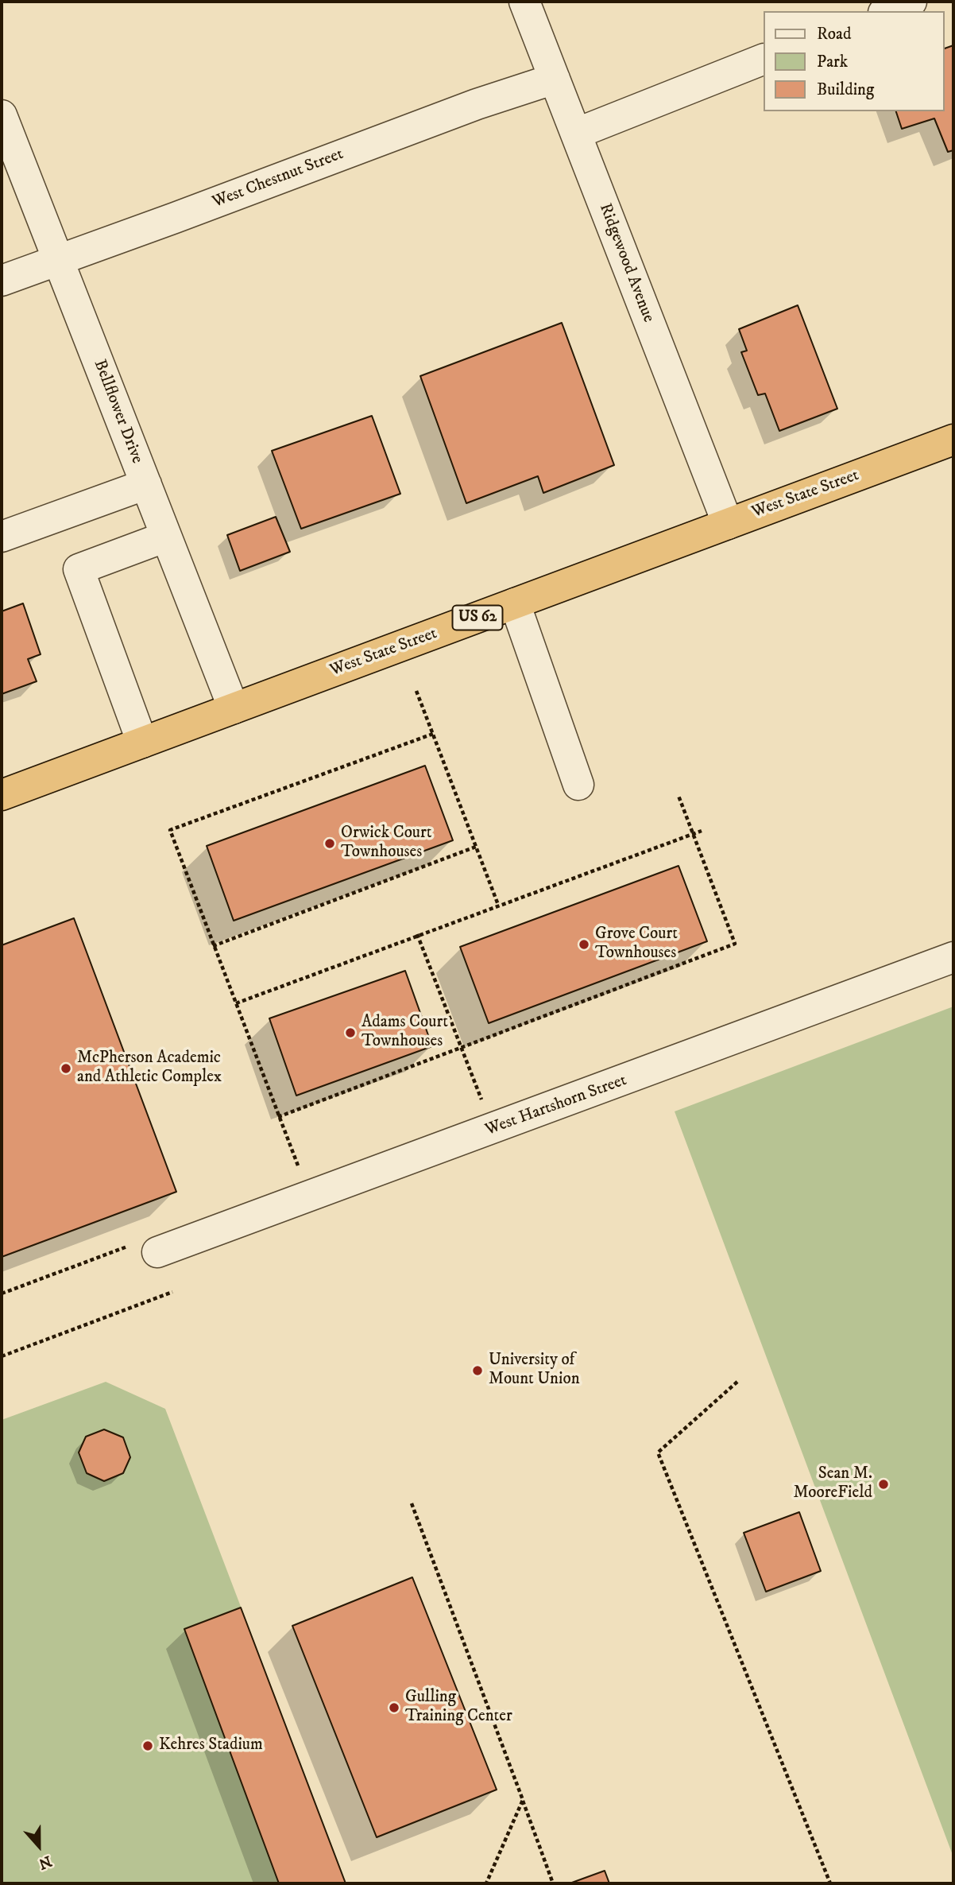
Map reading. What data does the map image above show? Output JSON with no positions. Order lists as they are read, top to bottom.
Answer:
{
  "streets": {
    "highway": ["West State Street", "US 62"],
    "street": [
      "West Chestnut Street",
      "Ridgewood Avenue",
      "Bellflower Drive",
      "West Hartshorn Street"
    ]
  },
  "crossings": [
    ["West Chestnut Street", "Ridgewood Avenue"],
    ["West Chestnut Street", "Bellflower Drive"],
    ["Ridgewood Avenue", "West State Street"],
    ["Bellflower Drive", "West State Street"]
  ],
  "places": [
    "Orwick Court Townhouses",
    "Grove Court Townhouses",
    "Adams Court Townhouses",
    "McPherson Academic and Athletic Complex",
    "University of Mount Union",
    "Sean M. MooreField",
    "Gulling Training Center",
    "Kehres Stadium"
  ],
  "legend": ["Road", "Park", "Building"],
  "north": "bottom"
}
